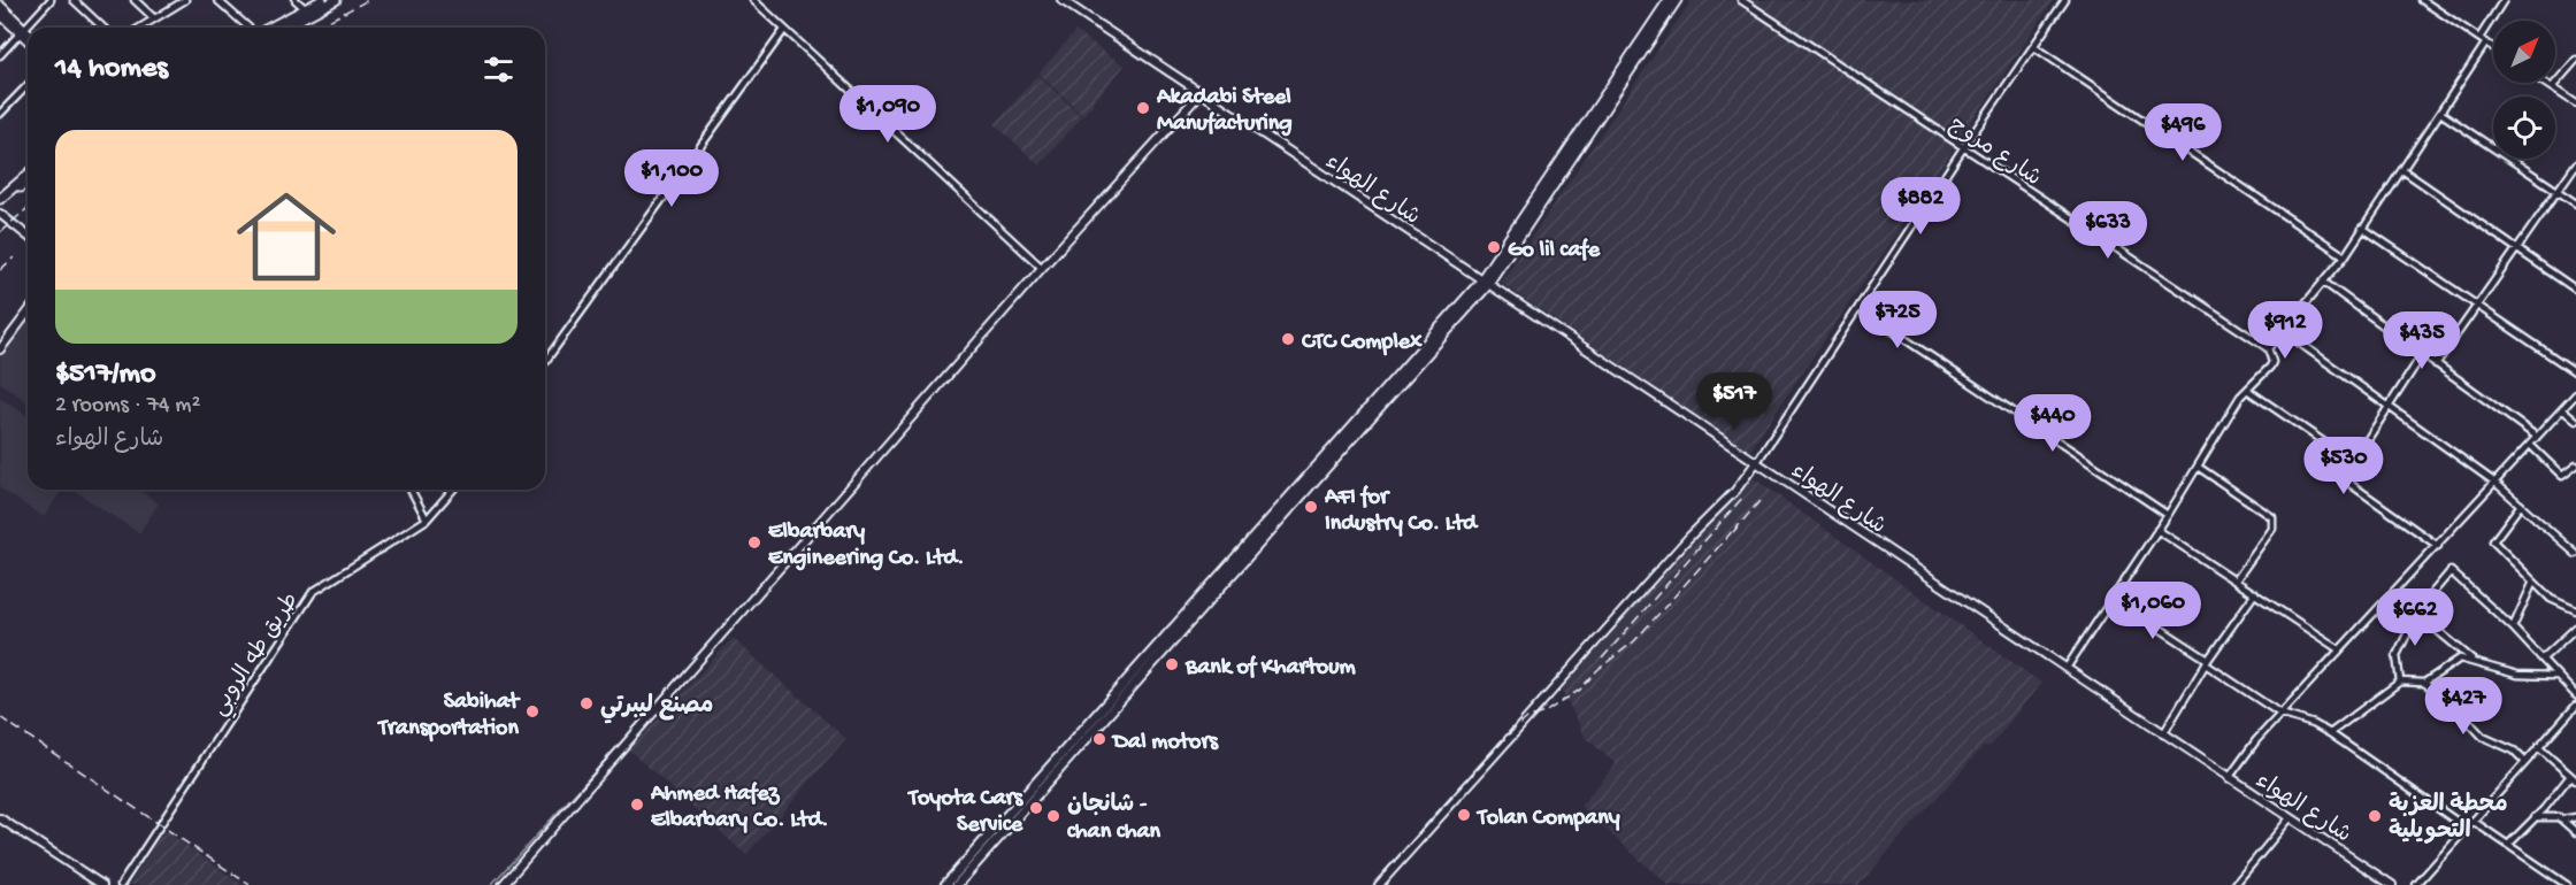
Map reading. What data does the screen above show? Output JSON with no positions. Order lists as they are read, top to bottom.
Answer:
{
  "streets": {
    "street": ["شارع مروج", "شارع الهواء", "طريق طه الروبي"]
  },
  "places": [
    "Akadabi Steel Manufacturing",
    "Go lil cafe",
    "CTC Complex",
    "AFI for Industry Co. Ltd",
    "Elbarbary Engineering Co. Ltd.",
    "Bank of Khartoum",
    "مصنع ليبرتي",
    "Sabihat Transportation",
    "Dal motors",
    "Ahmed Hafez Elbarbary Co. Ltd.",
    "Toyota Cars Service",
    "Tolan Company",
    "شانجان - chan chan",
    "محطة العزبة التحويلية"
  ],
  "north": "top right",
  "page": {
    "heading": "14 homes",
    "price": [
      "$1,090",
      "$496",
      "$1,100",
      "$882",
      "$633",
      "$725",
      "$912",
      "$435",
      "$517",
      "$440",
      "$530",
      "$1,060",
      "$662",
      "$427"
    ],
    "list": [
      {
        "name": "$517/mo",
        "note": "2 rooms · 74 m² · شارع الهواء"
      }
    ]
  }
}
